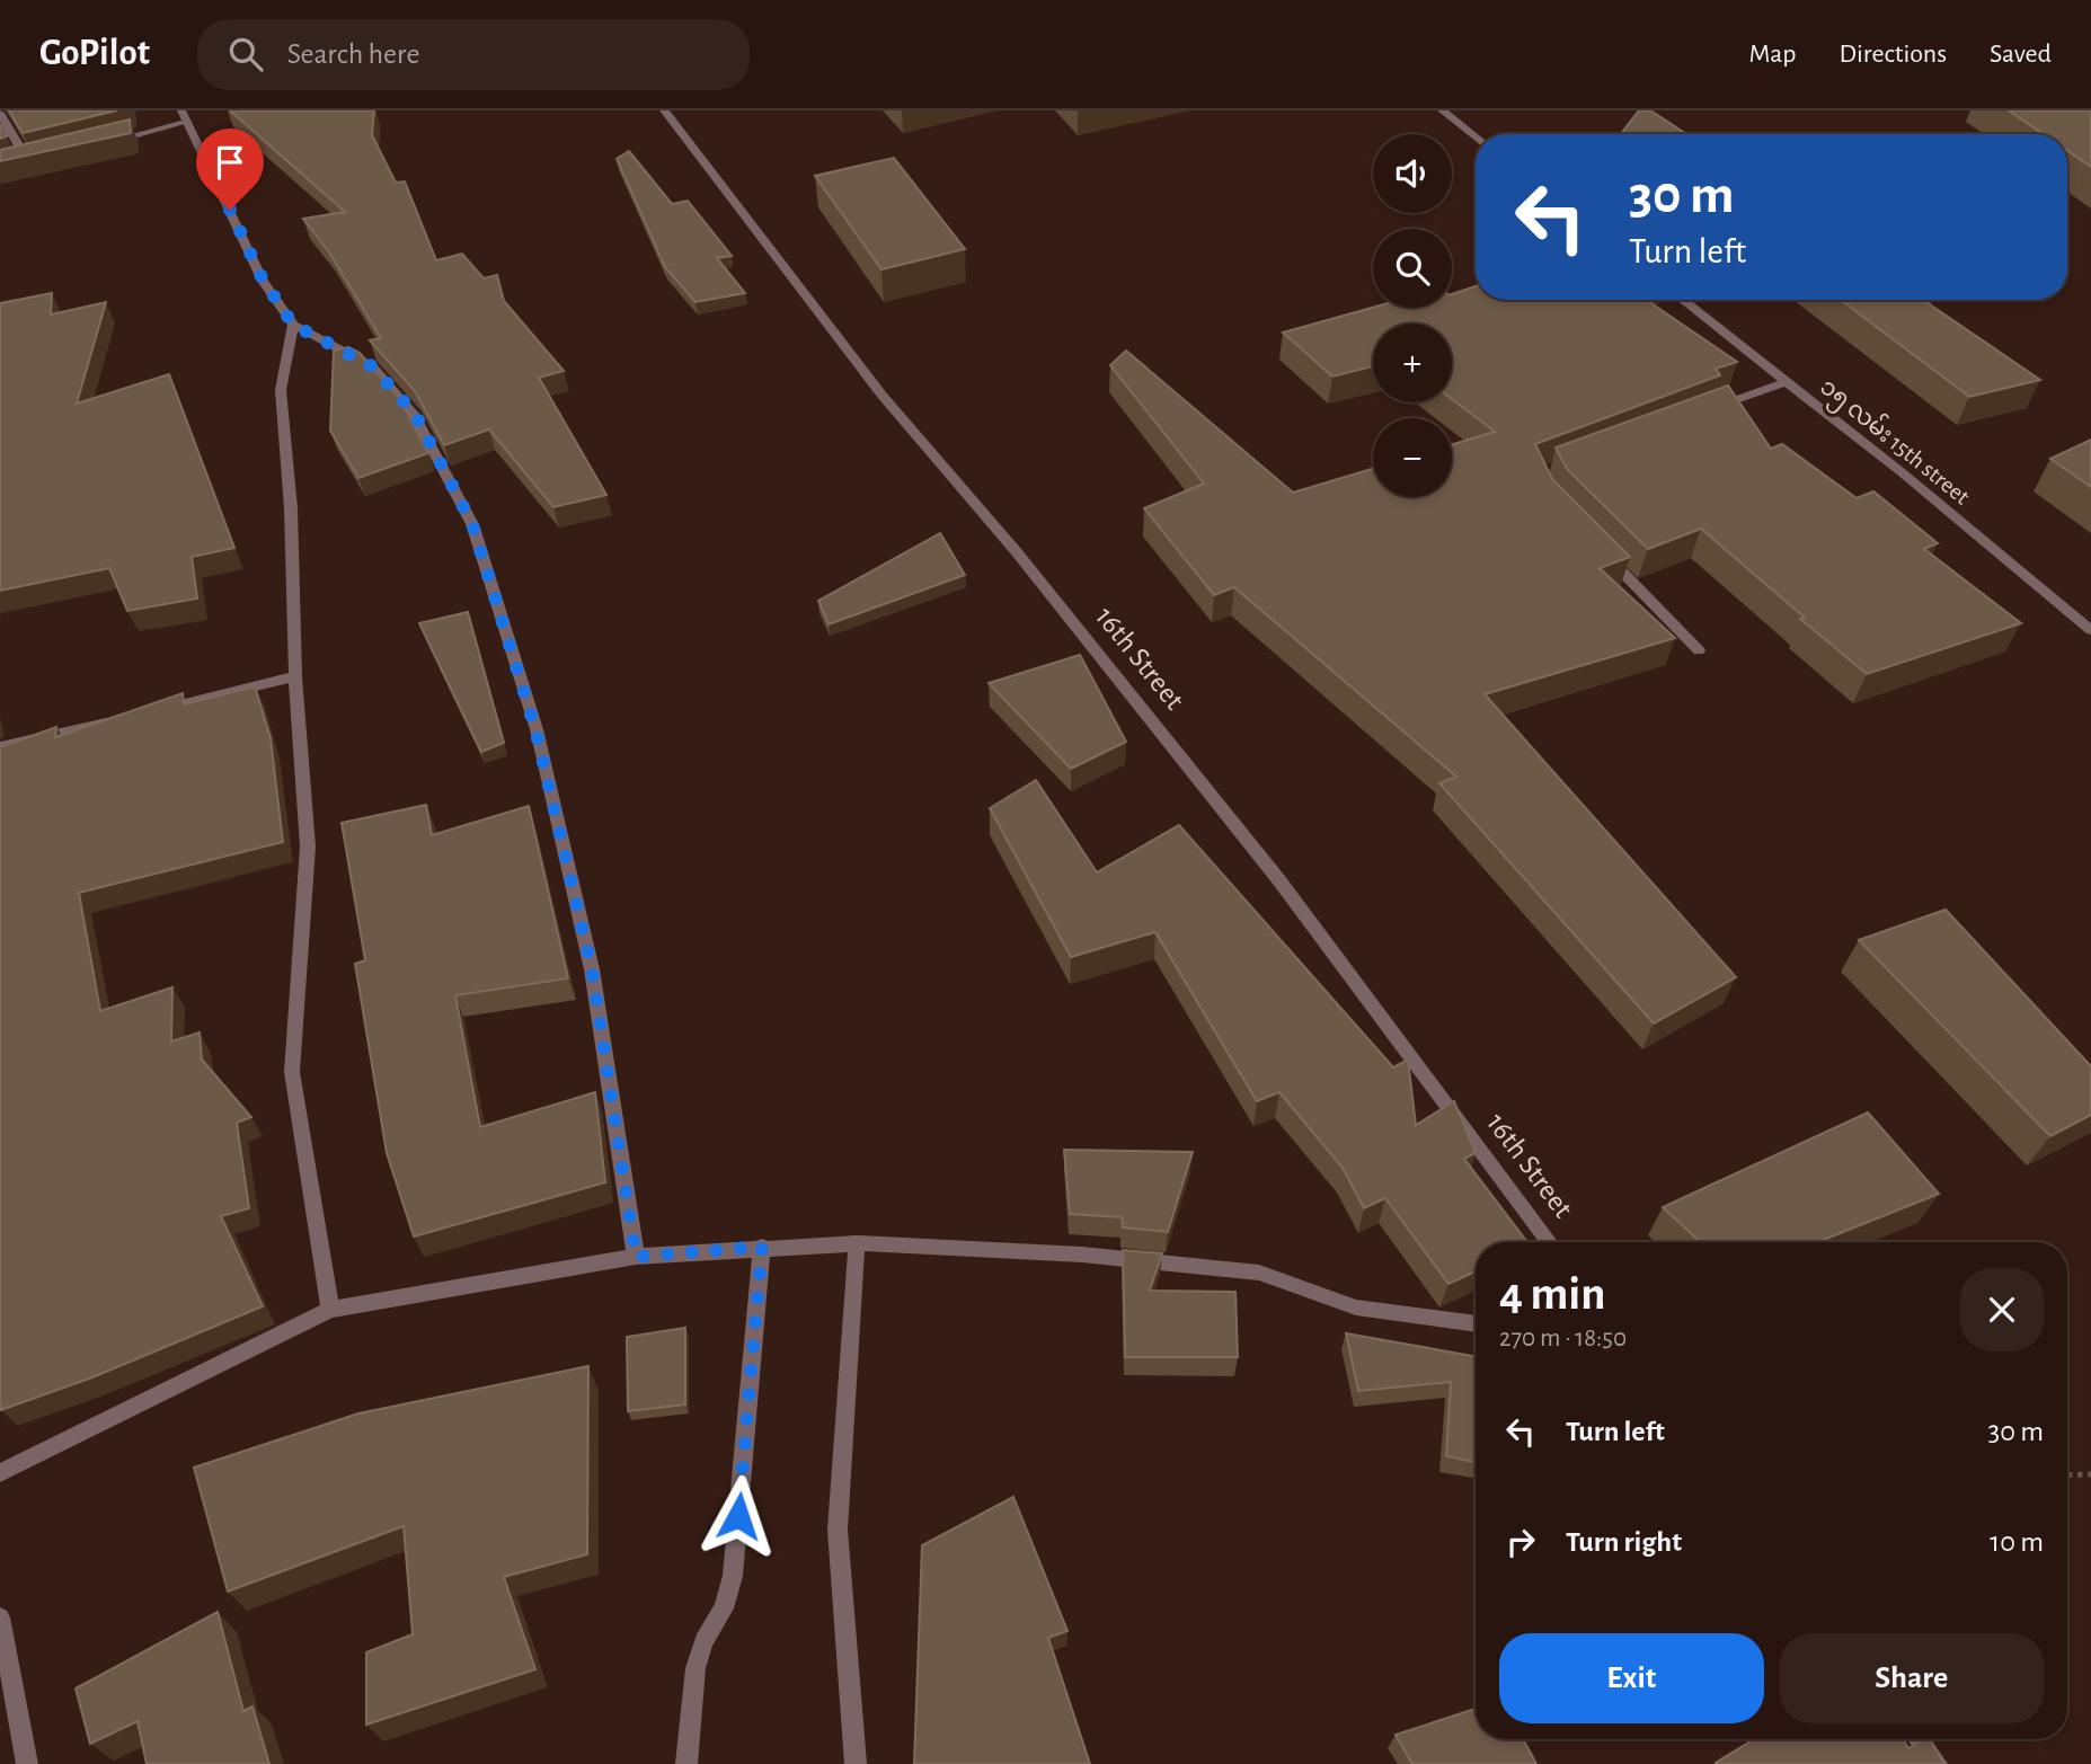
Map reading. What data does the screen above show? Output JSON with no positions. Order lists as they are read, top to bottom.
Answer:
{
  "streets": {
    "street": ["၁၅ လမ်း 15th street", "16th Street"]
  },
  "page": {
    "header": "GoPilot",
    "search": "Search here",
    "nav": ["Map", "Directions", "Saved"],
    "map_buttons": ["+", "−"],
    "turn": ["30 m", "Turn left"],
    "heading": ["4 min", "270 m · 18:50"],
    "list": [
      {
        "name": "Turn left",
        "value": "30 m"
      },
      {
        "name": "Turn right",
        "value": "10 m"
      }
    ],
    "buttons": ["Exit", "Share"]
  }
}
